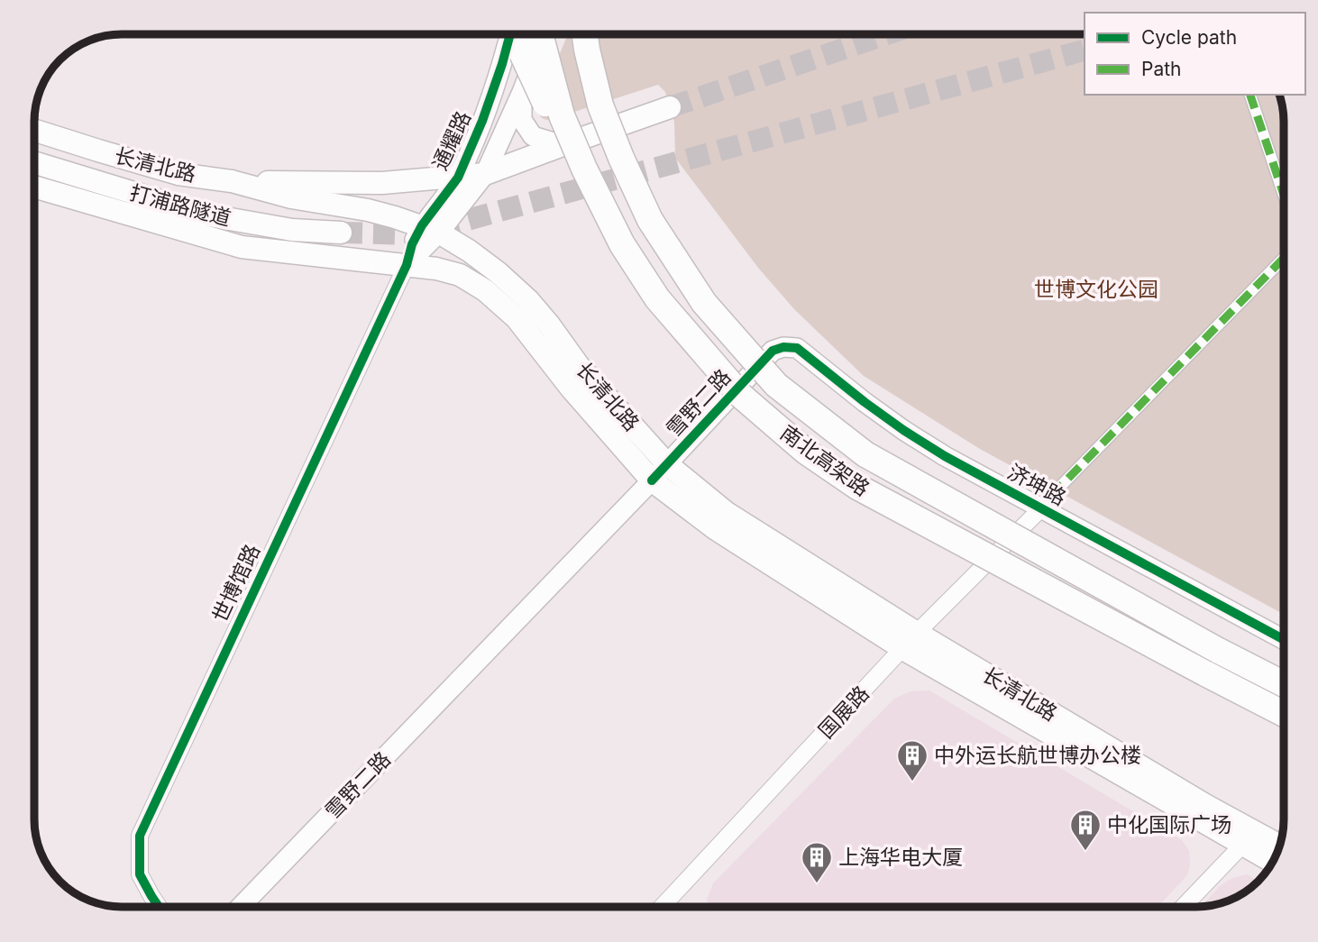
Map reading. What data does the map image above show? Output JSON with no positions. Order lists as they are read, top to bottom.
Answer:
{
  "streets": {
    "highway": ["南北高架路"],
    "main road": ["长清北路", "打浦路隧道"],
    "street": [
      "通耀路",
      "雪野二路",
      "济坤路",
      "世博馆路",
      "国展路"
    ]
  },
  "crossings": [
    ["通耀路", "长清北路"],
    ["通耀路", "世博馆路"],
    ["长清北路", "雪野二路"],
    ["长清北路", "世博馆路"],
    ["长清北路", "国展路"],
    ["雪野二路", "济坤路"],
    ["济坤路", "国展路"]
  ],
  "parks": ["世博文化公园"],
  "places": {
    "building": ["中外运长航世博办公楼", "中化国际广场", "上海华电大厦"]
  },
  "legend": ["Cycle path", "Path"]
}
